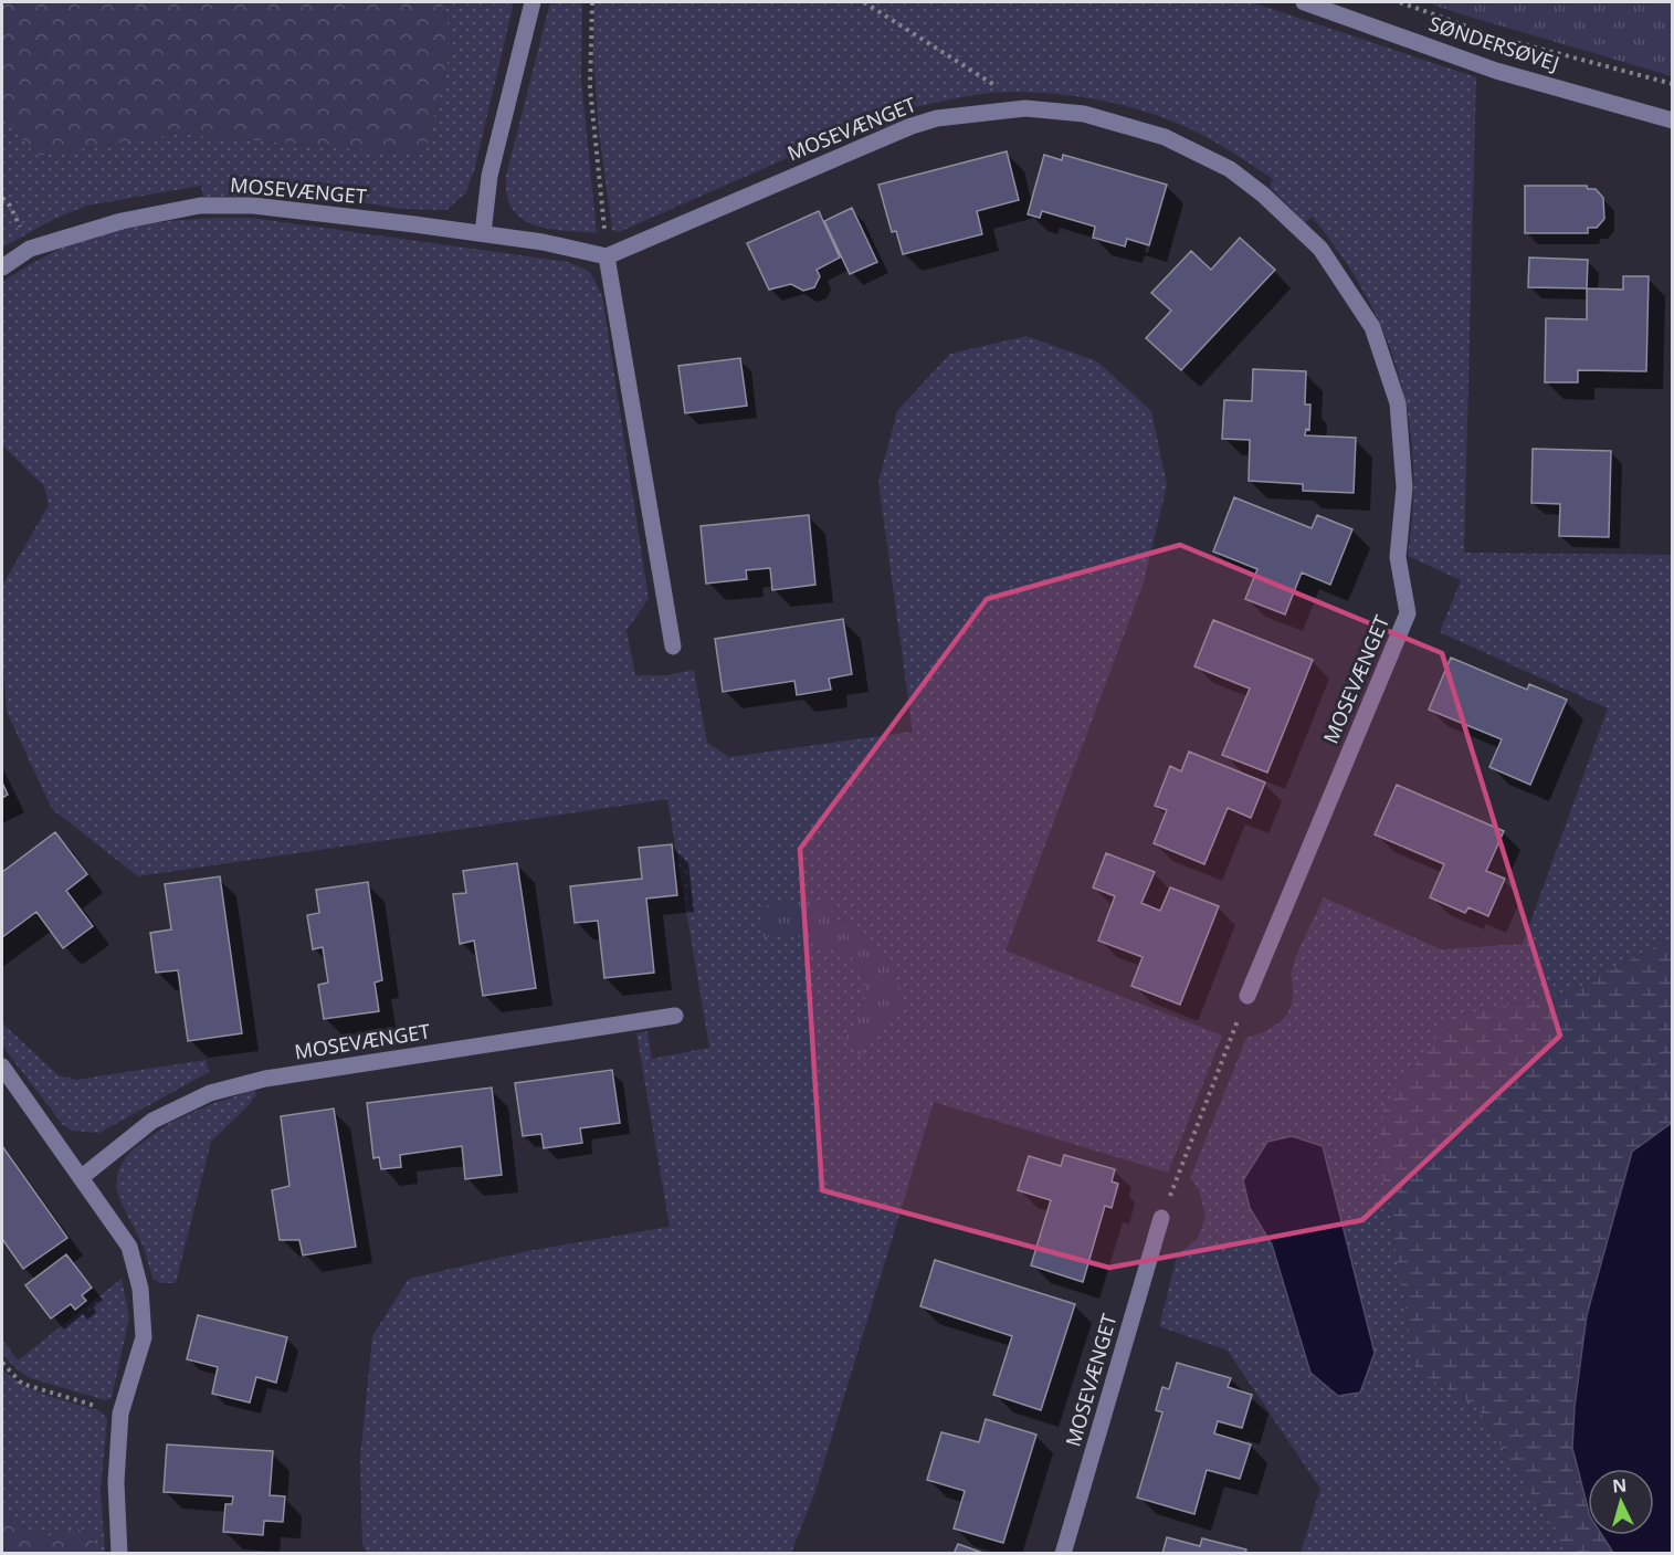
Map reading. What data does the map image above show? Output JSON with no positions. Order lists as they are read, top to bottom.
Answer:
{
  "streets": {
    "street": ["SØNDERSØVEJ", "MOSEVÆNGET"]
  },
  "north": "top"
}
